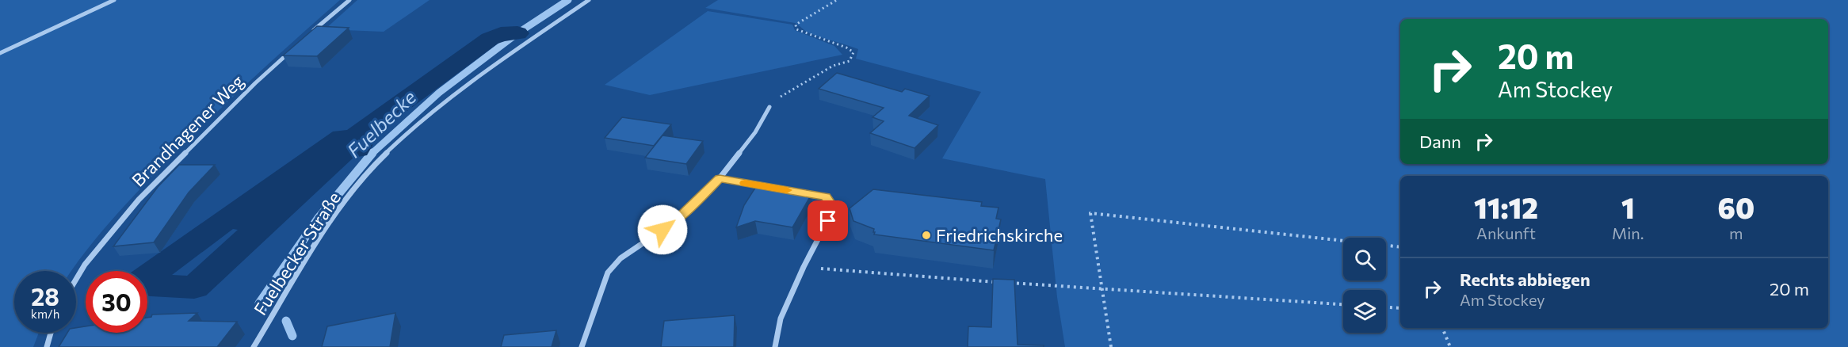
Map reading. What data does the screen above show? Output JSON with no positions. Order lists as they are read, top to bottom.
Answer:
{
  "streets": {
    "street": ["Brandhagener Weg", "Fuelbecker Straße"]
  },
  "water": ["Fuelbecke"],
  "places": ["Friedrichskirche"],
  "page": {
    "turn": ["20 m", "Am Stockey"],
    "then": "Dann",
    "eta": [
      "11:12",
      "Ankunft",
      "1",
      "Min.",
      "60",
      "m"
    ],
    "list": [
      {
        "name": "Rechts abbiegen",
        "note": "Am Stockey",
        "value": "20 m"
      }
    ],
    "speed": "28 km/h",
    "limit": "30"
  }
}
